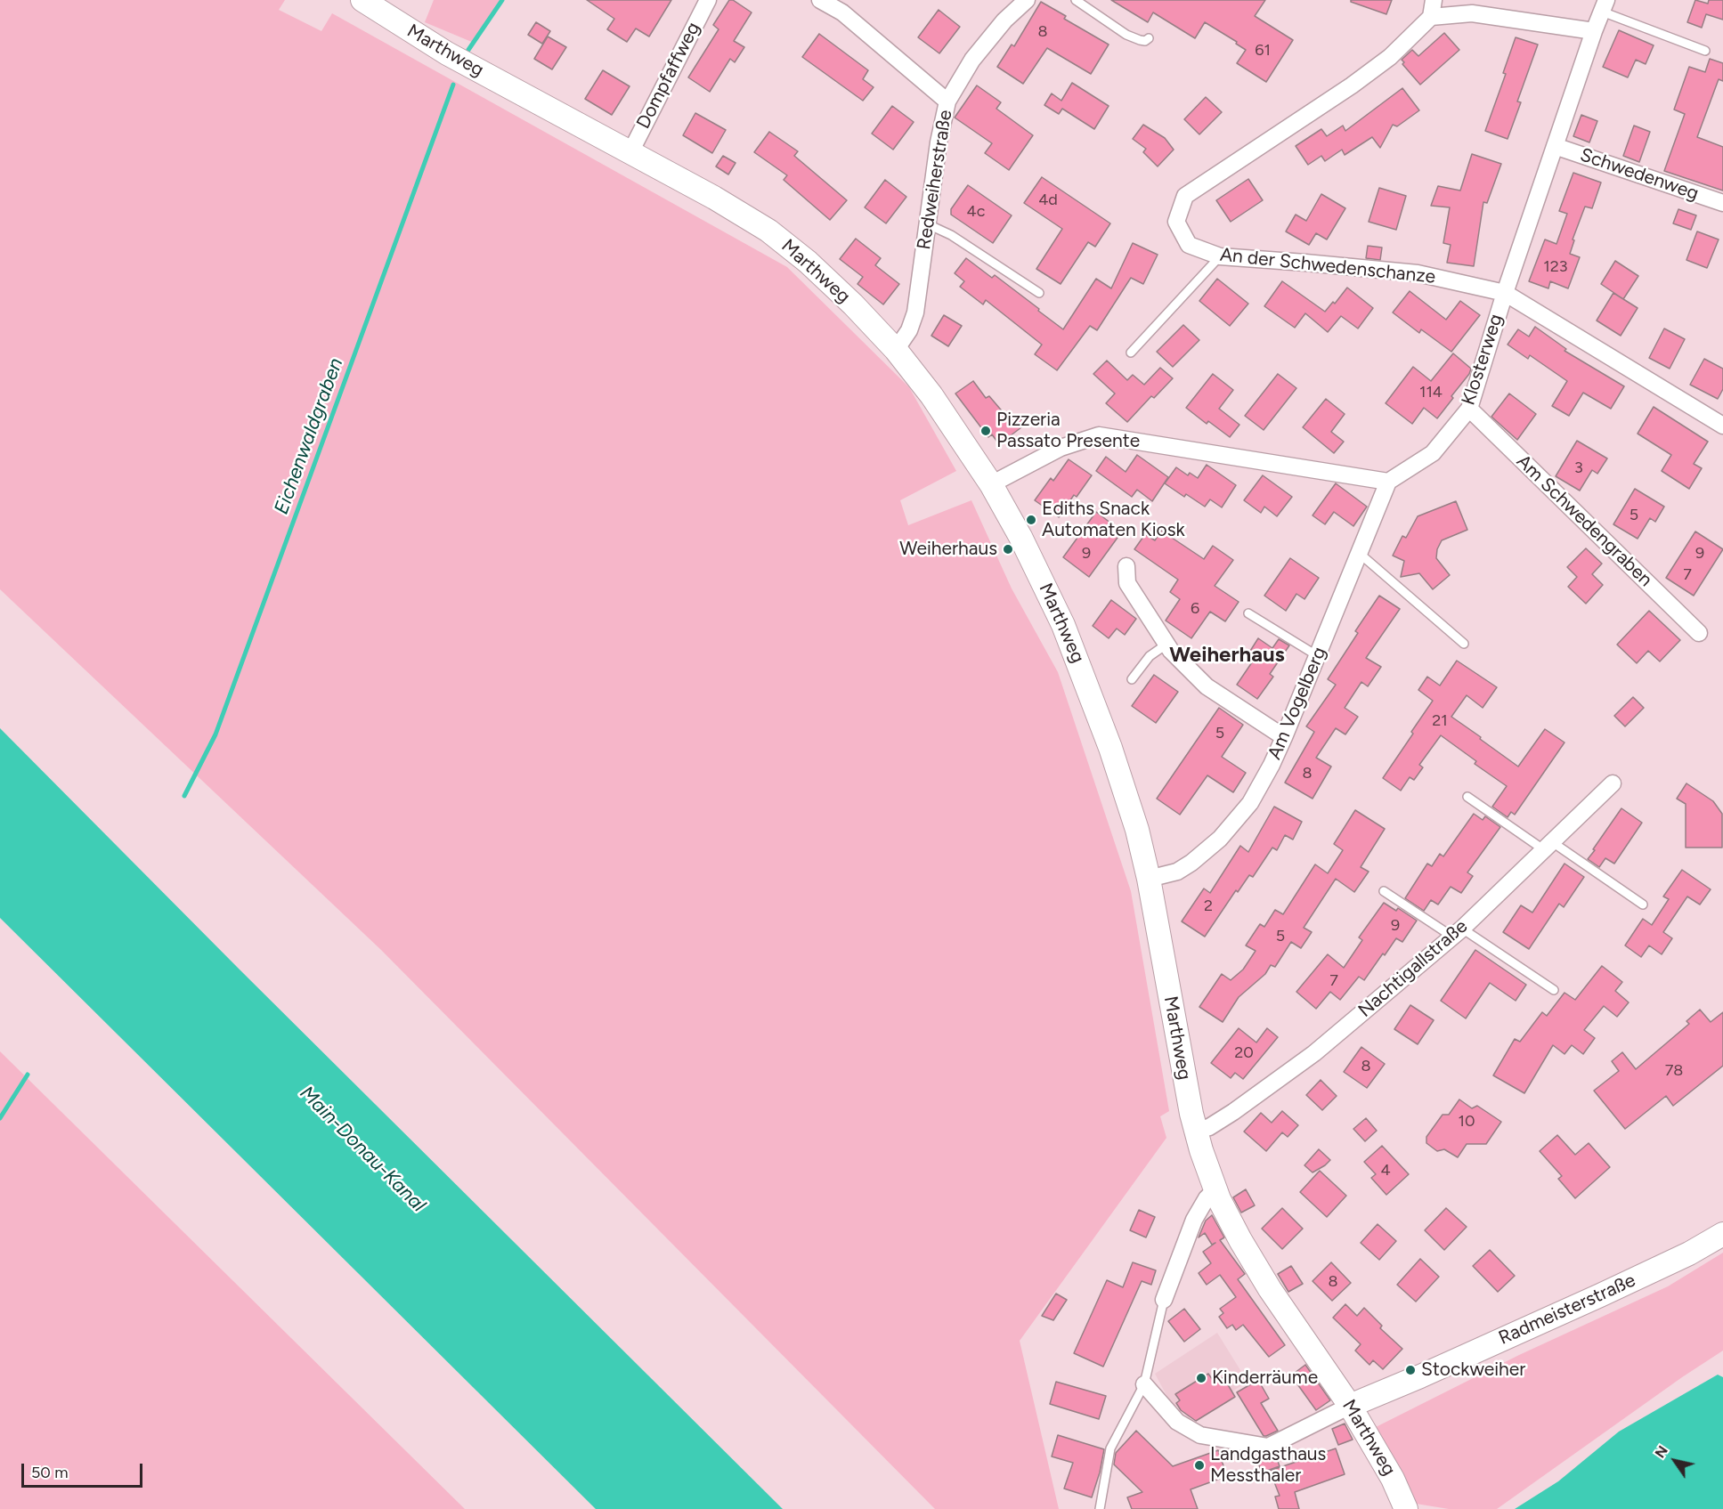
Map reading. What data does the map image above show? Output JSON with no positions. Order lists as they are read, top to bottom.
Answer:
{
  "streets": {
    "main road": ["Marthweg", "Radmeisterstraße"],
    "street": [
      "Dompfaffweg",
      "Schwedenweg",
      "Redweiherstraße",
      "An der Schwedenschanze",
      "Klosterweg",
      "Am Schwedengraben",
      "Am Vogelberg",
      "Nachtigallstraße"
    ]
  },
  "crossings": [
    ["Marthweg", "Dompfaffweg"],
    ["Marthweg", "Redweiherstraße"],
    ["Marthweg", "Am Vogelberg"],
    ["Marthweg", "Nachtigallstraße"],
    ["Marthweg", "Radmeisterstraße"],
    ["Schwedenweg", "Klosterweg"],
    ["An der Schwedenschanze", "Klosterweg"],
    ["Klosterweg", "Am Schwedengraben"],
    ["Klosterweg", "Am Vogelberg"]
  ],
  "districts": ["Weiherhaus"],
  "water": ["Eichenwaldgraben", "Main-Donau-Kanal"],
  "places": [
    "Pizzeria Passato Presente",
    "Ediths Snack Automaten Kiosk",
    "Weiherhaus",
    "Stockweiher",
    "Kinderräume",
    "Landgasthaus Messthaler"
  ],
  "house_numbers": [
    "8",
    "61",
    "4d",
    "4c",
    "123",
    "114",
    "3",
    "5",
    "9",
    "9",
    "7",
    "6",
    "21",
    "5",
    "8",
    "2",
    "9",
    "5",
    "7",
    "20",
    "8",
    "78",
    "10",
    "4",
    "8"
  ],
  "scale_bar": "50 m",
  "north": "top left"
}
